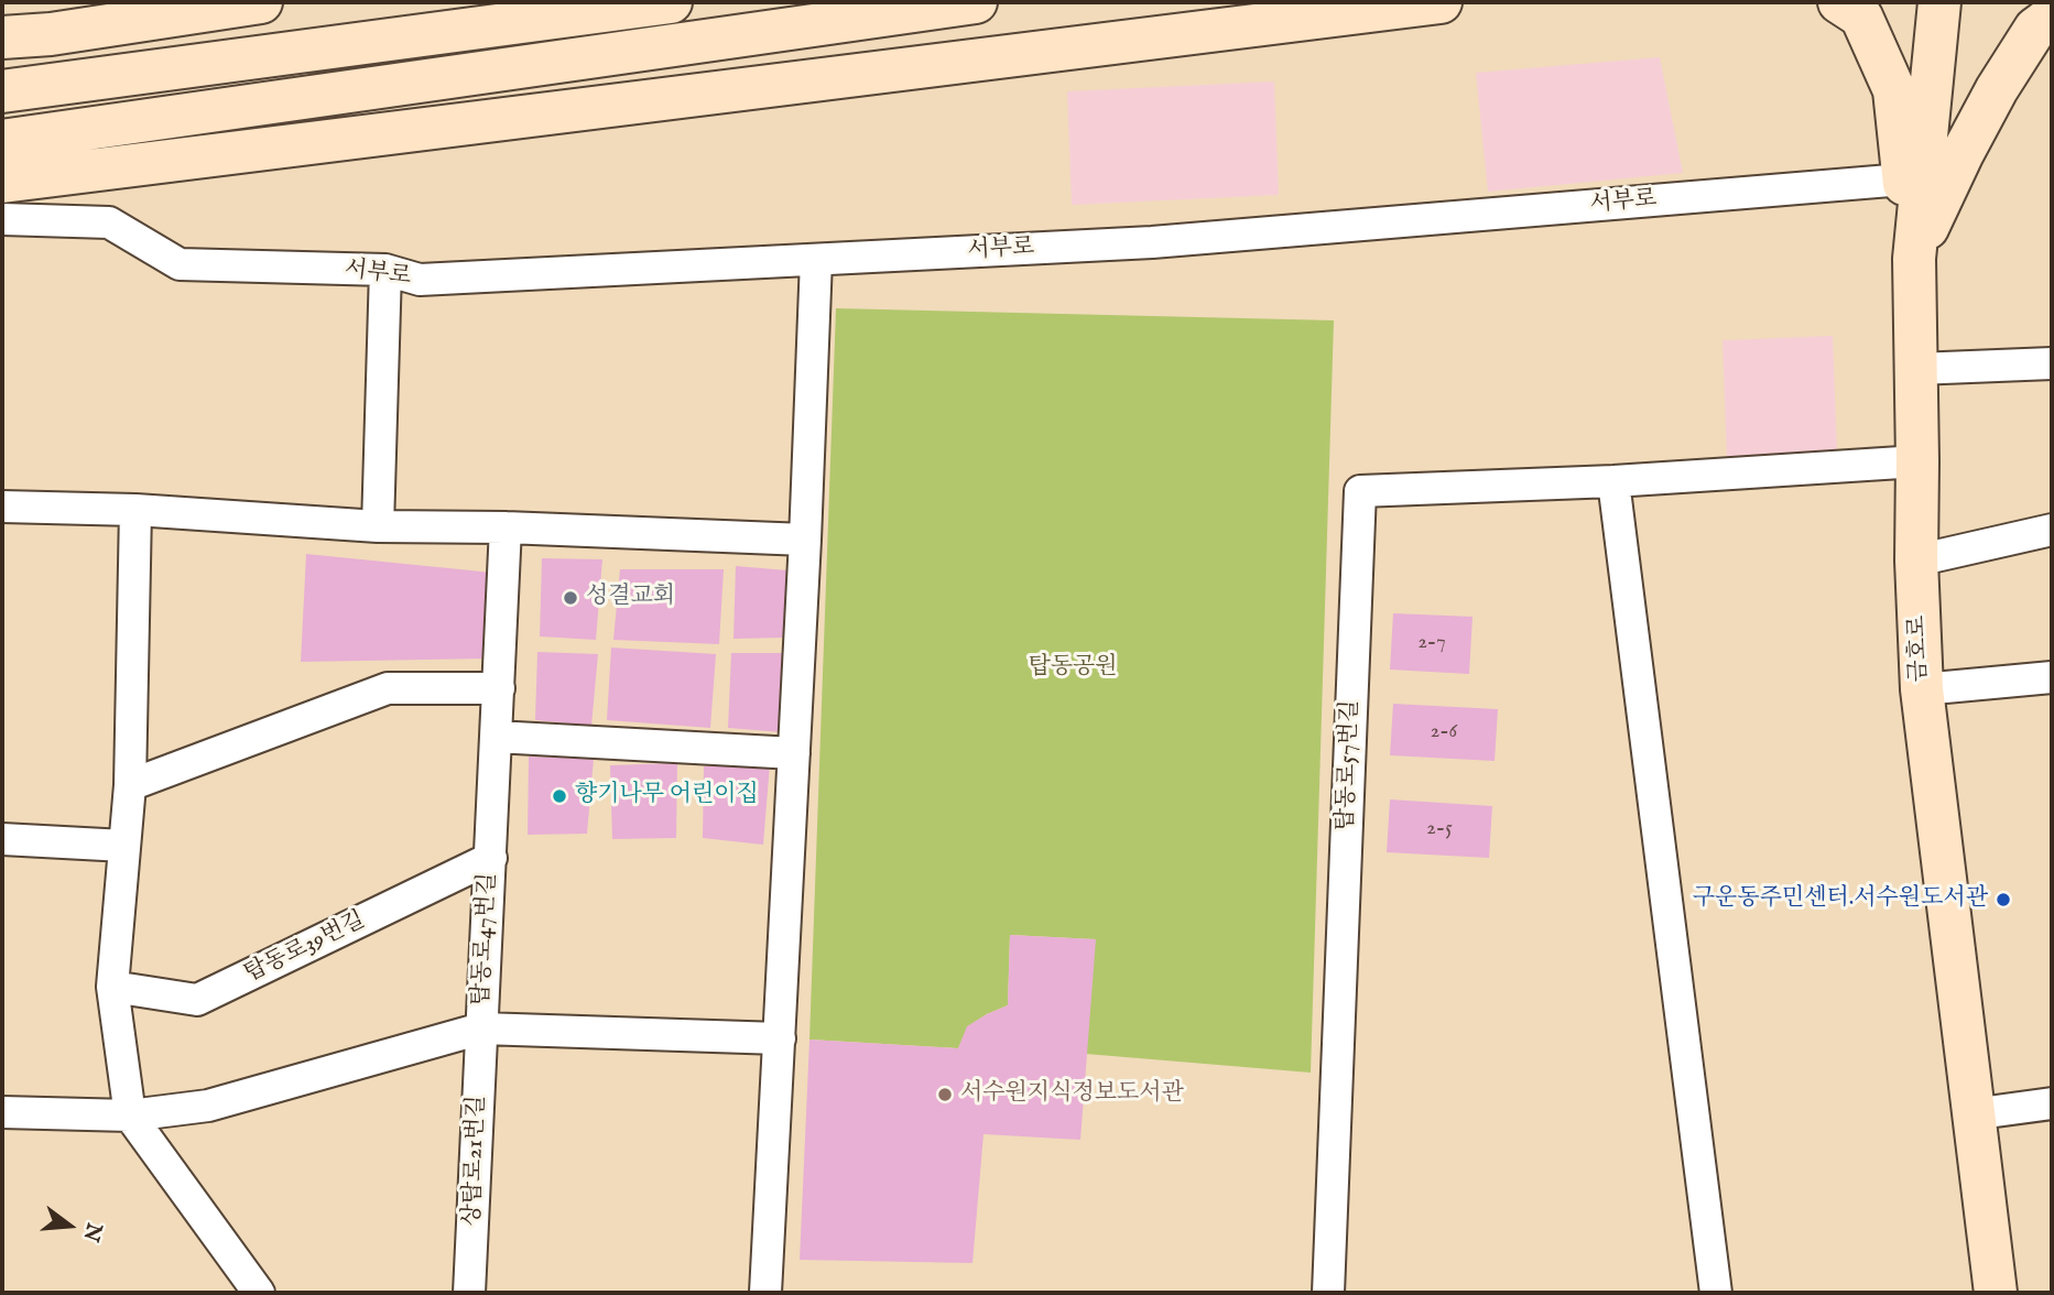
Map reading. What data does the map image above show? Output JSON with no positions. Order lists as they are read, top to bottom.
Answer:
{
  "streets": {
    "street": [
      "서부로",
      "금호로",
      "탑동로57번길",
      "탑동로47번길",
      "탑동로39번길",
      "상탑로21번길"
    ]
  },
  "crossings": [
    ["금호로", "탑동로57번길"],
    ["탑동로47번길", "탑동로39번길"],
    ["탑동로47번길", "상탑로21번길"]
  ],
  "parks": ["탑동공원"],
  "places": [
    "성결교회",
    "향기나무 어린이집",
    "구운동주민센터.서수원도서관",
    "서수원지식정보도서관"
  ],
  "house_numbers": ["2-7", "2-6", "2-5"],
  "north": "right"
}
